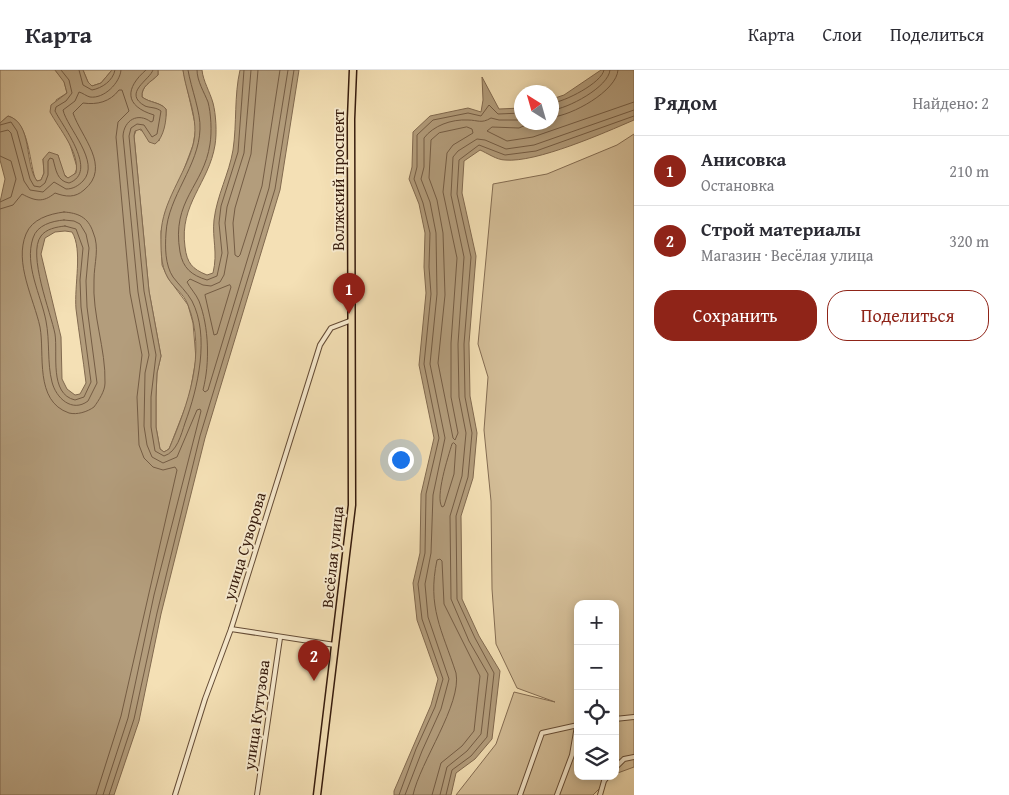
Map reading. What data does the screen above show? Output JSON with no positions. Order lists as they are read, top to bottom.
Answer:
{
  "streets": {
    "main road": ["Волжский проспект", "Весёлая улица"],
    "street": ["улица Суворова", "улица Кутузова"]
  },
  "crossings": [
    ["Волжский проспект", "улица Суворова"],
    ["Волжский проспект", "Весёлая улица"],
    ["улица Суворова", "Весёлая улица"]
  ],
  "north": "top left",
  "page": {
    "header": "Карта",
    "nav": ["Карта", "Слои", "Поделиться"],
    "heading": ["Рядом", "Найдено: 2"],
    "list": [
      {
        "mark": "1",
        "name": "Анисовка",
        "note": "Остановка",
        "value": "210 m"
      },
      {
        "mark": "2",
        "name": "Строй материалы",
        "note": "Магазин · Весёлая улица",
        "value": "320 m"
      }
    ],
    "pins": ["1", "2"],
    "buttons": ["Сохранить", "Поделиться"],
    "map_buttons": ["+", "−"]
  }
}
